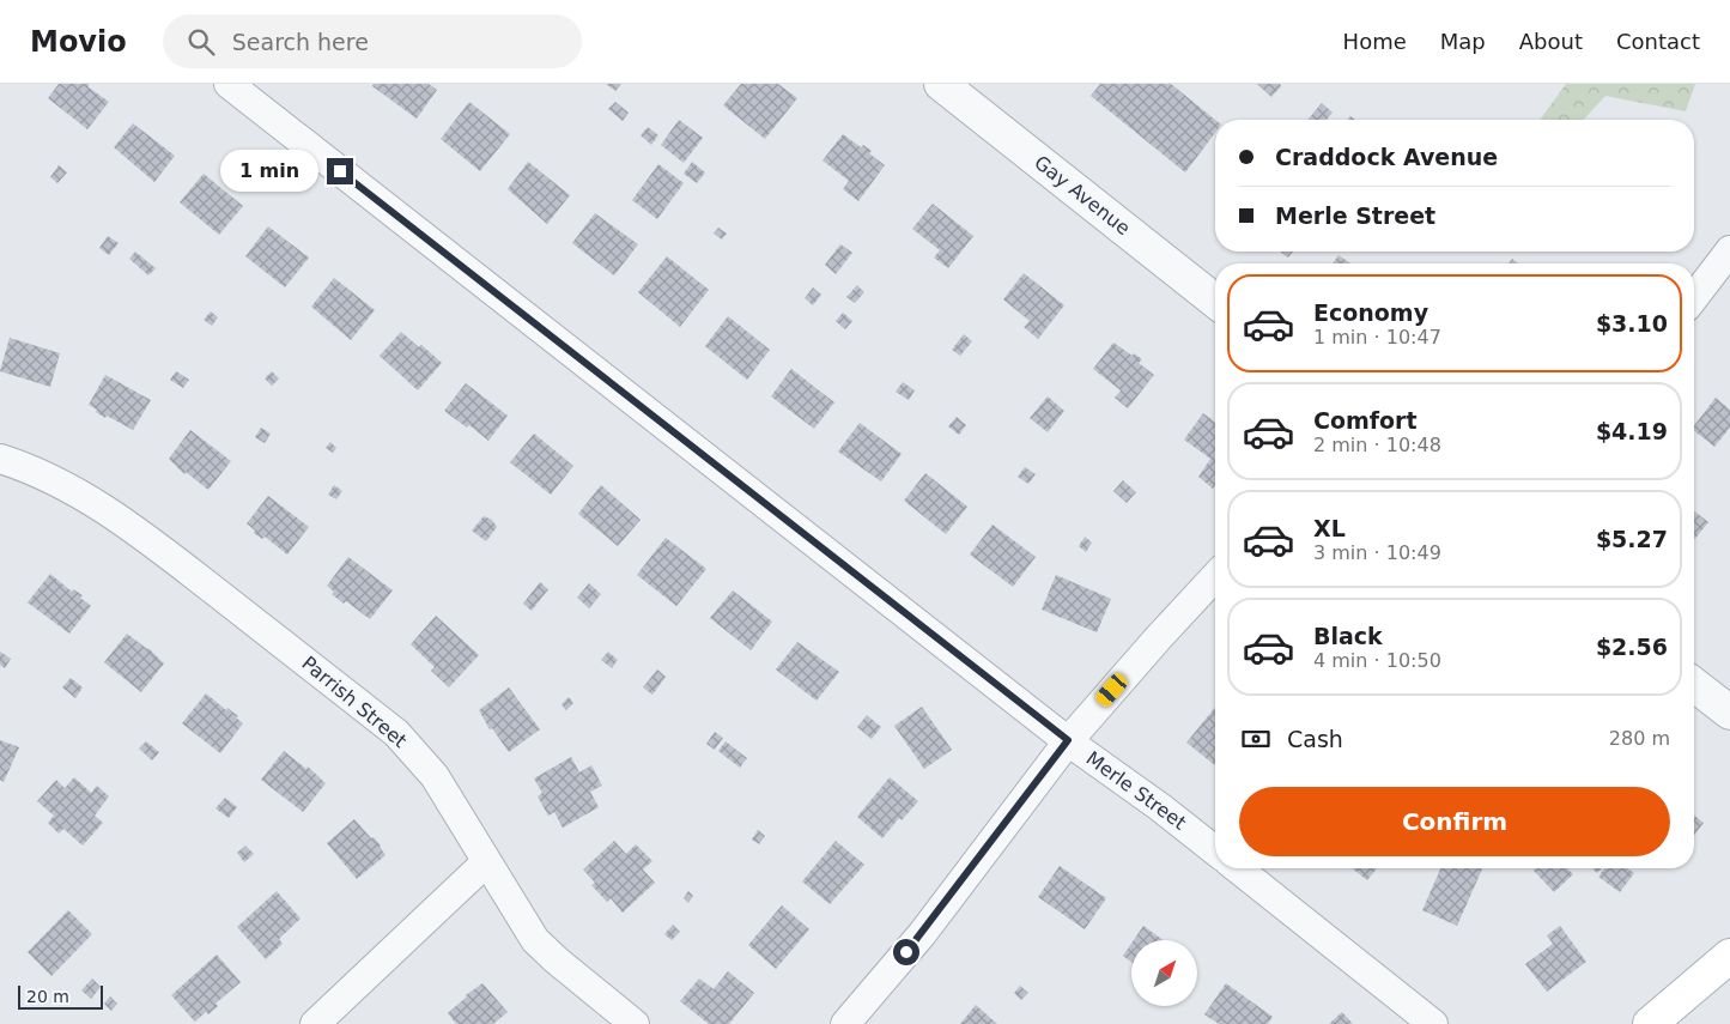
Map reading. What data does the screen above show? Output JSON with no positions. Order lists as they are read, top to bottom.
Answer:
{
  "streets": {
    "street": ["Gay Avenue", "Parrish Street", "Merle Street"]
  },
  "scale_bar": "20 m",
  "north": "top right",
  "page": {
    "header": "Movio",
    "search": "Search here",
    "nav": [
      "Home",
      "Map",
      "About",
      "Contact"
    ],
    "banner": ["Craddock Avenue", "Merle Street"],
    "bubble": "1 min",
    "list": [
      {
        "name": "Economy",
        "note": "1 min · 10:47",
        "value": "$3.10"
      },
      {
        "name": "Comfort",
        "note": "2 min · 10:48",
        "value": "$4.19"
      },
      {
        "name": "XL",
        "note": "3 min · 10:49",
        "value": "$5.27"
      },
      {
        "name": "Black",
        "note": "4 min · 10:50",
        "value": "$2.56"
      }
    ],
    "pay": ["Cash", "280 m"],
    "buttons": "Confirm",
    "scale": "20 m"
  }
}
